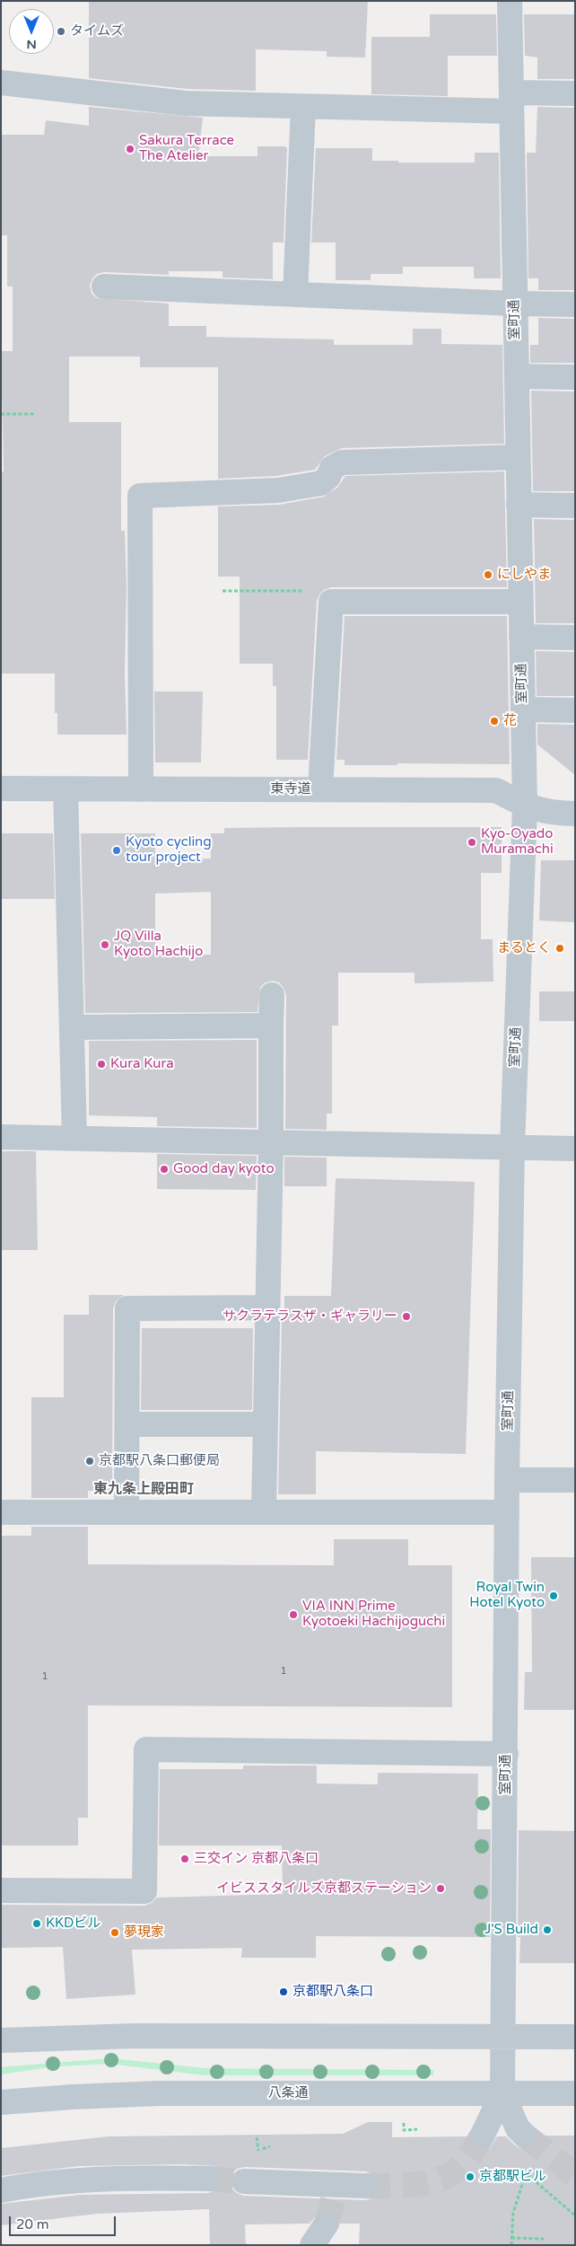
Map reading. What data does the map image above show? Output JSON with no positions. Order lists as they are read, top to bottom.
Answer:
{
  "streets": {
    "street": ["室町通", "東寺道", "八条通"]
  },
  "crossings": [
    ["室町通", "東寺道"],
    ["室町通", "八条通"]
  ],
  "districts": ["東九条上殿田町"],
  "places": [
    "タイムズ",
    "Sakura Terrace The Atelier",
    "にしやま",
    "花",
    "Kyo-Oyado Muramachi",
    "Kyoto cycling tour project",
    "JQ Villa Kyoto Hachijo",
    "まるとく",
    "Kura Kura",
    "Good day kyoto",
    "サクラテラスザ・ギャラリー",
    "京都駅八条口郵便局",
    "Royal Twin Hotel Kyoto",
    "VIA INN Prime Kyotoeki Hachijoguchi",
    "三交イン 京都八条口",
    "イビススタイルズ京都ステーション",
    "KKDビル",
    "J'S Build",
    "夢現家",
    "京都駅八条口",
    "京都駅ビル"
  ],
  "house_numbers": ["1", "1"],
  "scale_bar": "20 m",
  "north": "bottom"
}
